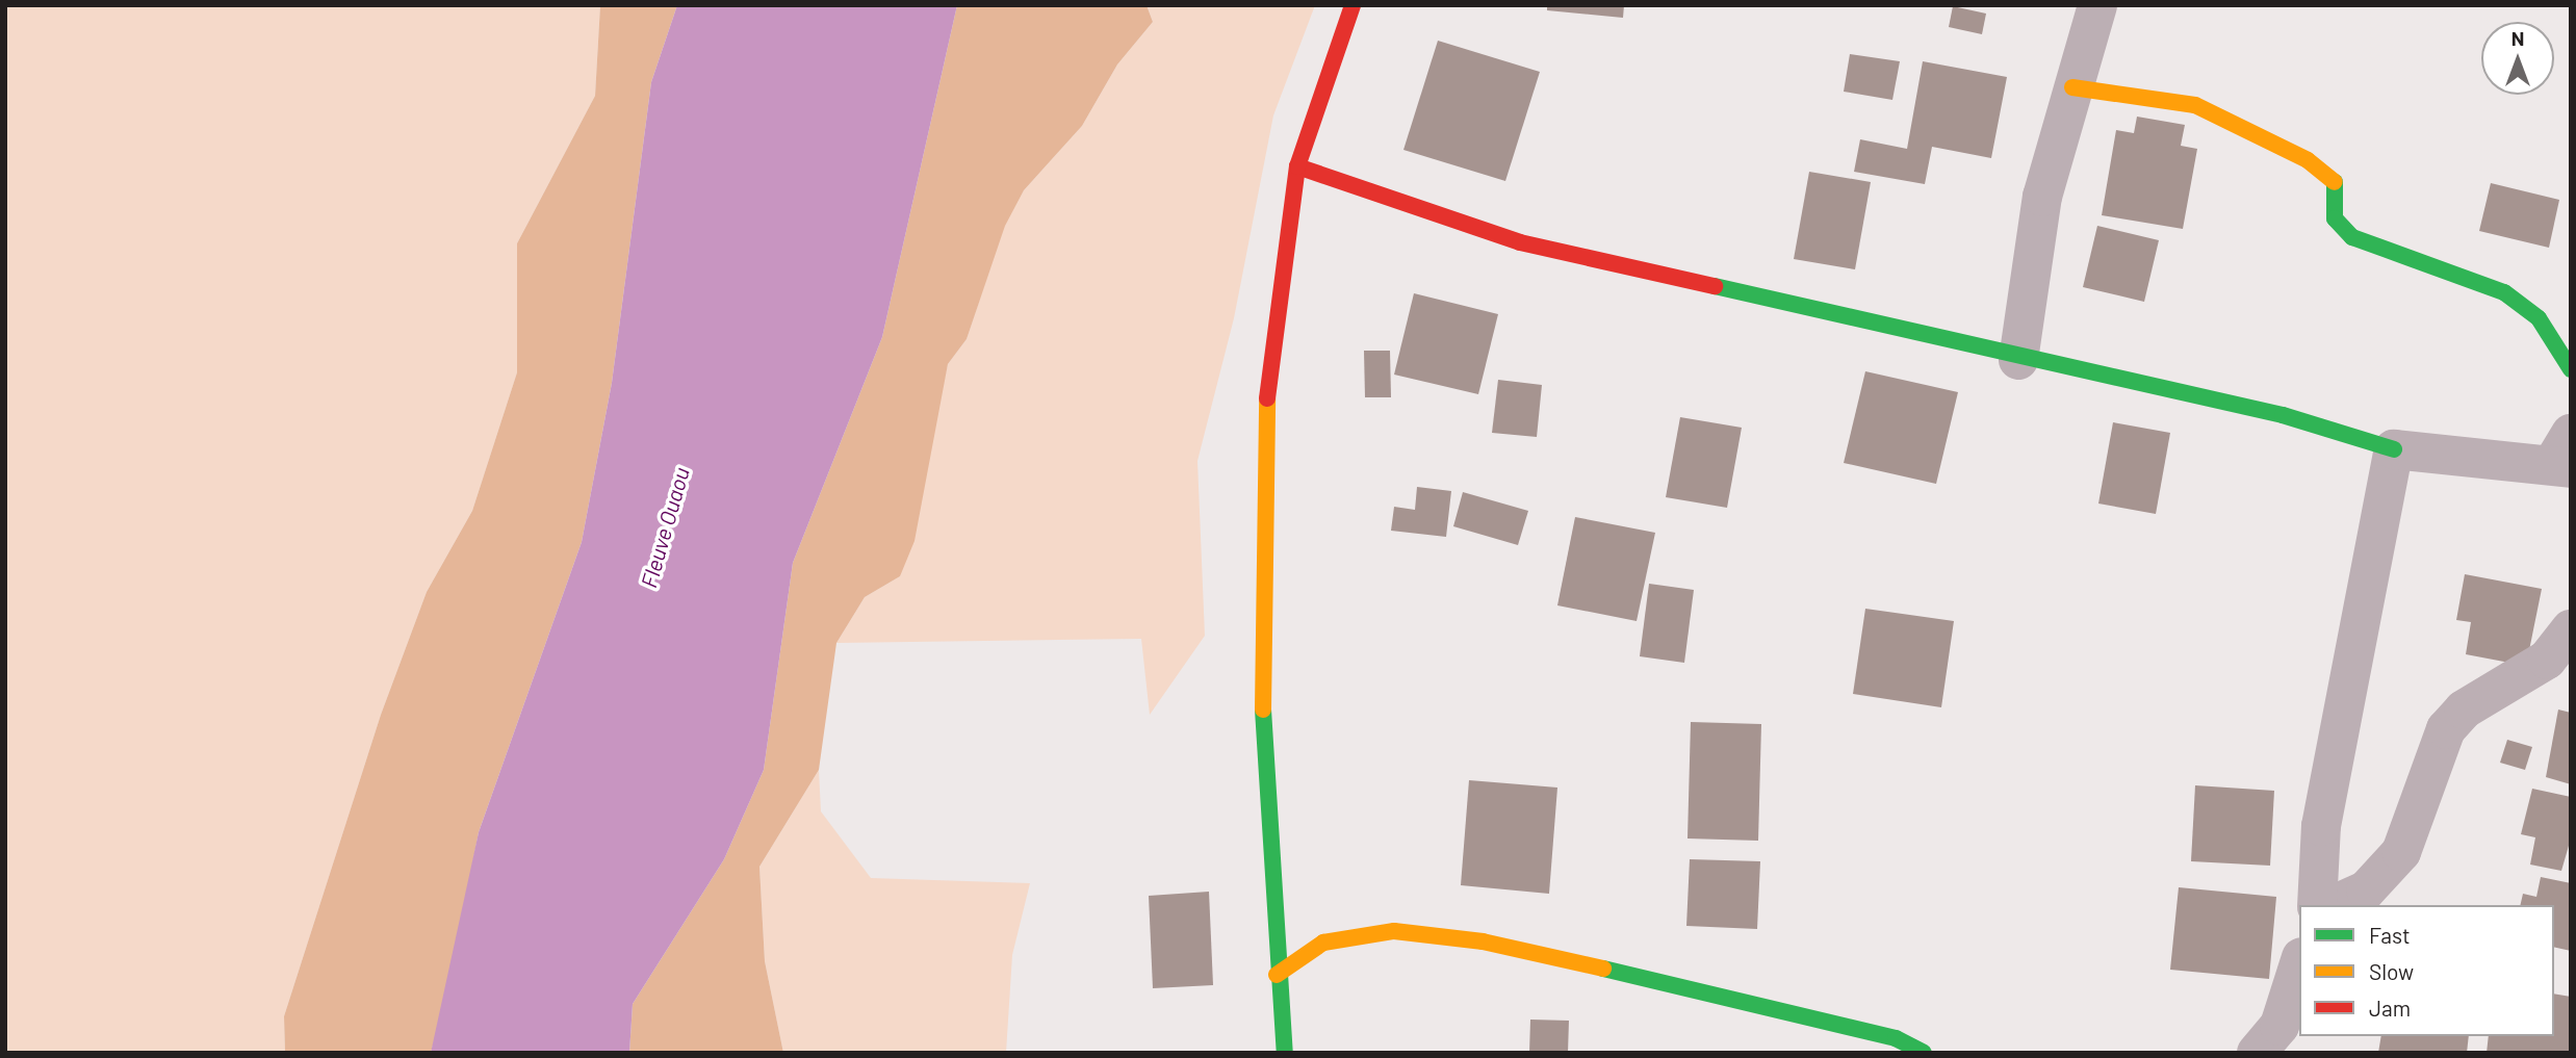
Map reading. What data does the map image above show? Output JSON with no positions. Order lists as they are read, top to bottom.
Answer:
{
  "water": ["Fleuve Ouaou"],
  "legend": ["Fast", "Slow", "Jam"],
  "north": "top"
}
